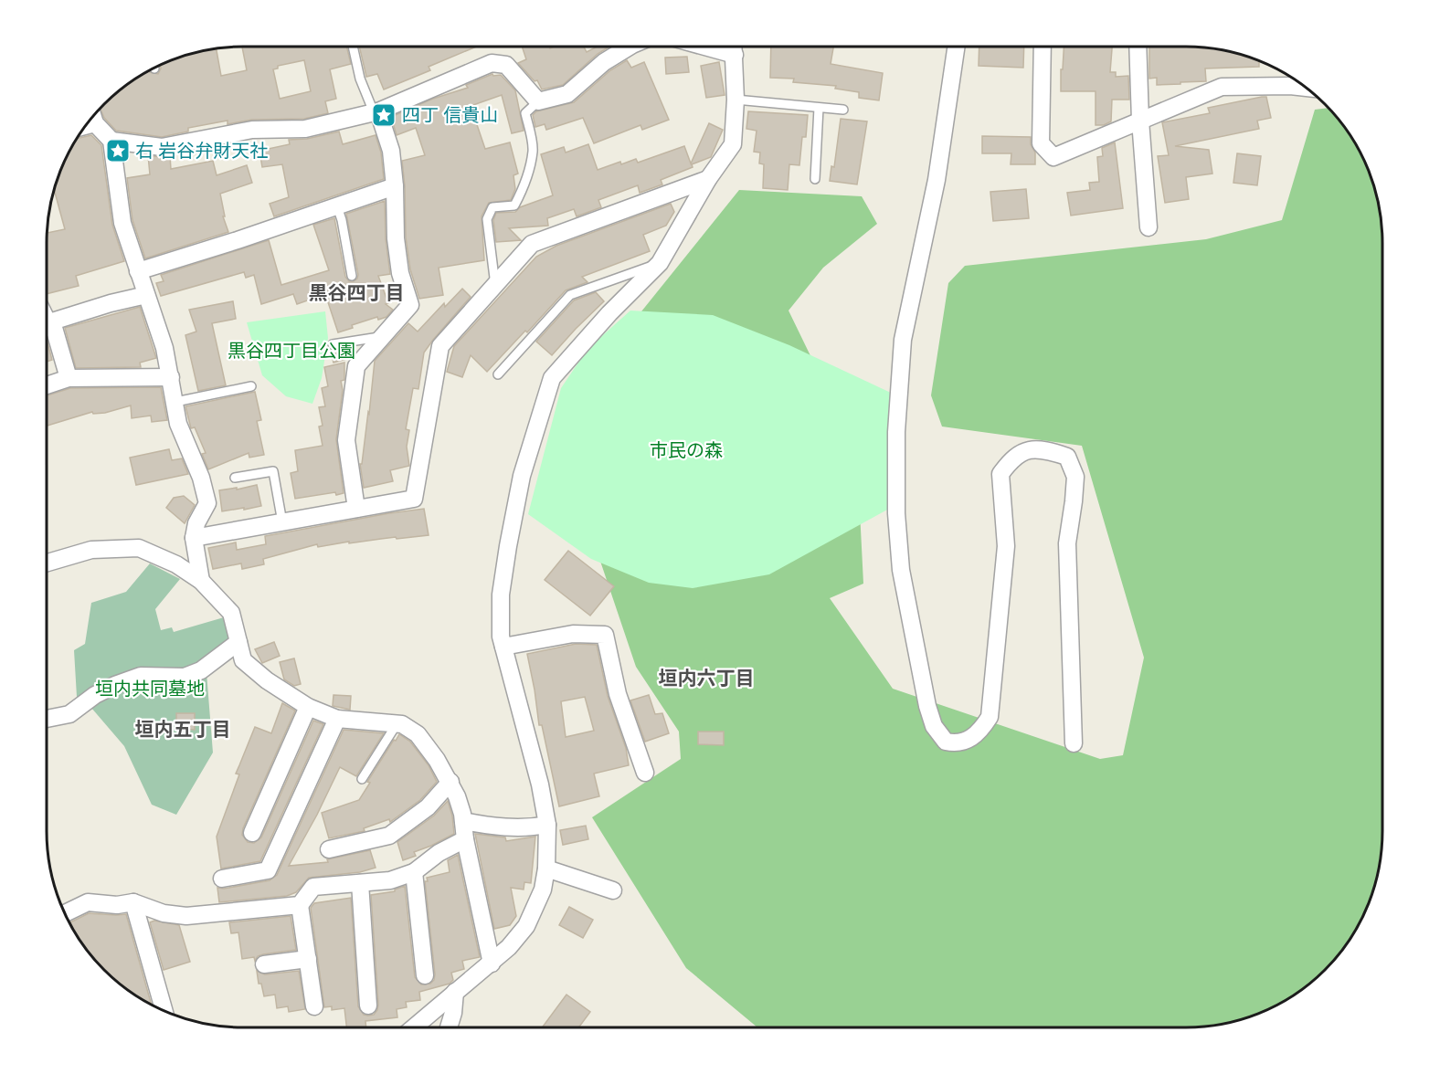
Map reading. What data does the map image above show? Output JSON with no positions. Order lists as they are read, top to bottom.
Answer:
{
  "districts": ["黒谷四丁目", "垣内六丁目", "垣内五丁目"],
  "parks": ["黒谷四丁目公園", "市民の森", "垣内共同墓地"],
  "places": {
    "place": ["四丁 信貴山", "右 岩谷弁財天社"]
  }
}
